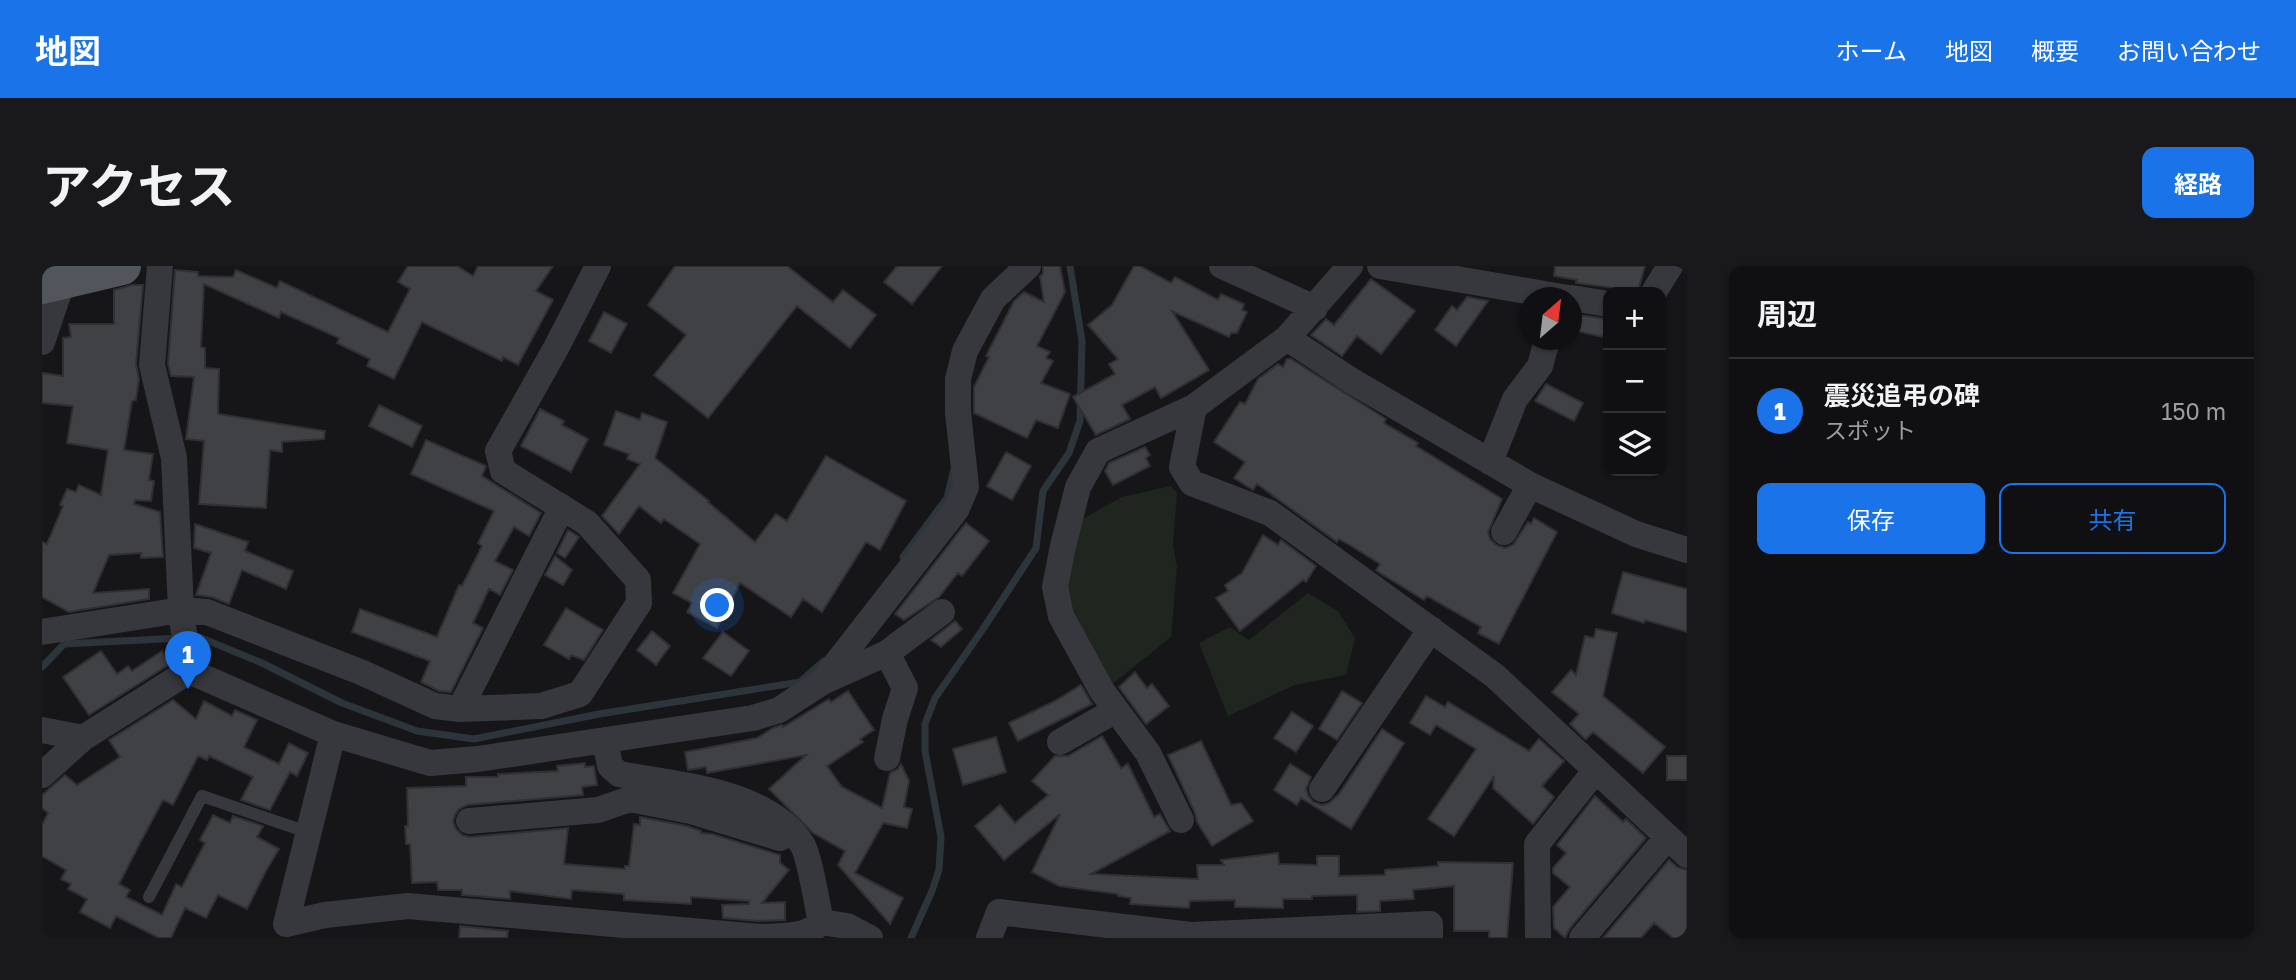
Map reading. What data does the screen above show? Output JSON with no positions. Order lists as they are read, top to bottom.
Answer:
{
  "north": "top right",
  "page": {
    "header": "地図",
    "nav": [
      "ホーム",
      "地図",
      "概要",
      "お問い合わせ"
    ],
    "title": "アクセス",
    "buttons": [
      "経路",
      ["保存", "共有"]
    ],
    "heading": "周辺",
    "map_buttons": ["+", "−"],
    "list": [
      {
        "mark": "1",
        "name": "震災追弔の碑",
        "note": "スポット",
        "value": "150 m"
      }
    ],
    "pins": "1"
  }
}
